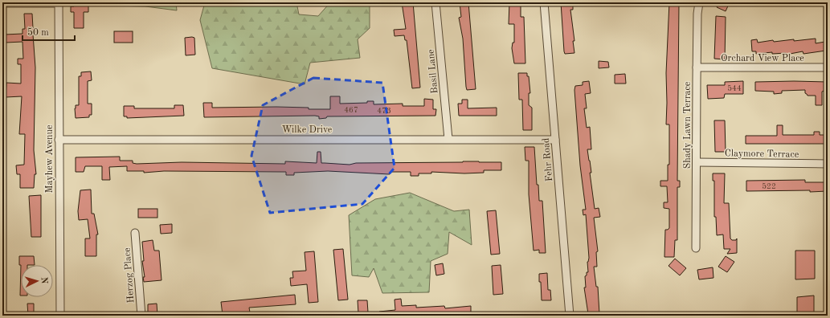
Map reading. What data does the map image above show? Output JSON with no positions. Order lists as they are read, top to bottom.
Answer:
{
  "streets": {
    "street": [
      "Orchard View Place",
      "Basil Lane",
      "Shady Lawn Terrace",
      "Wilke Drive",
      "Claymore Terrace",
      "Mayhew Avenue",
      "Fehr Road",
      "Herzog Place"
    ]
  },
  "crossings": [
    ["Orchard View Place", "Shady Lawn Terrace"],
    ["Basil Lane", "Wilke Drive"],
    ["Shady Lawn Terrace", "Claymore Terrace"],
    ["Wilke Drive", "Mayhew Avenue"],
    ["Wilke Drive", "Fehr Road"]
  ],
  "house_numbers": [
    "544",
    "467",
    "473",
    "522"
  ],
  "scale_bar": "50 m",
  "north": "right"
}
